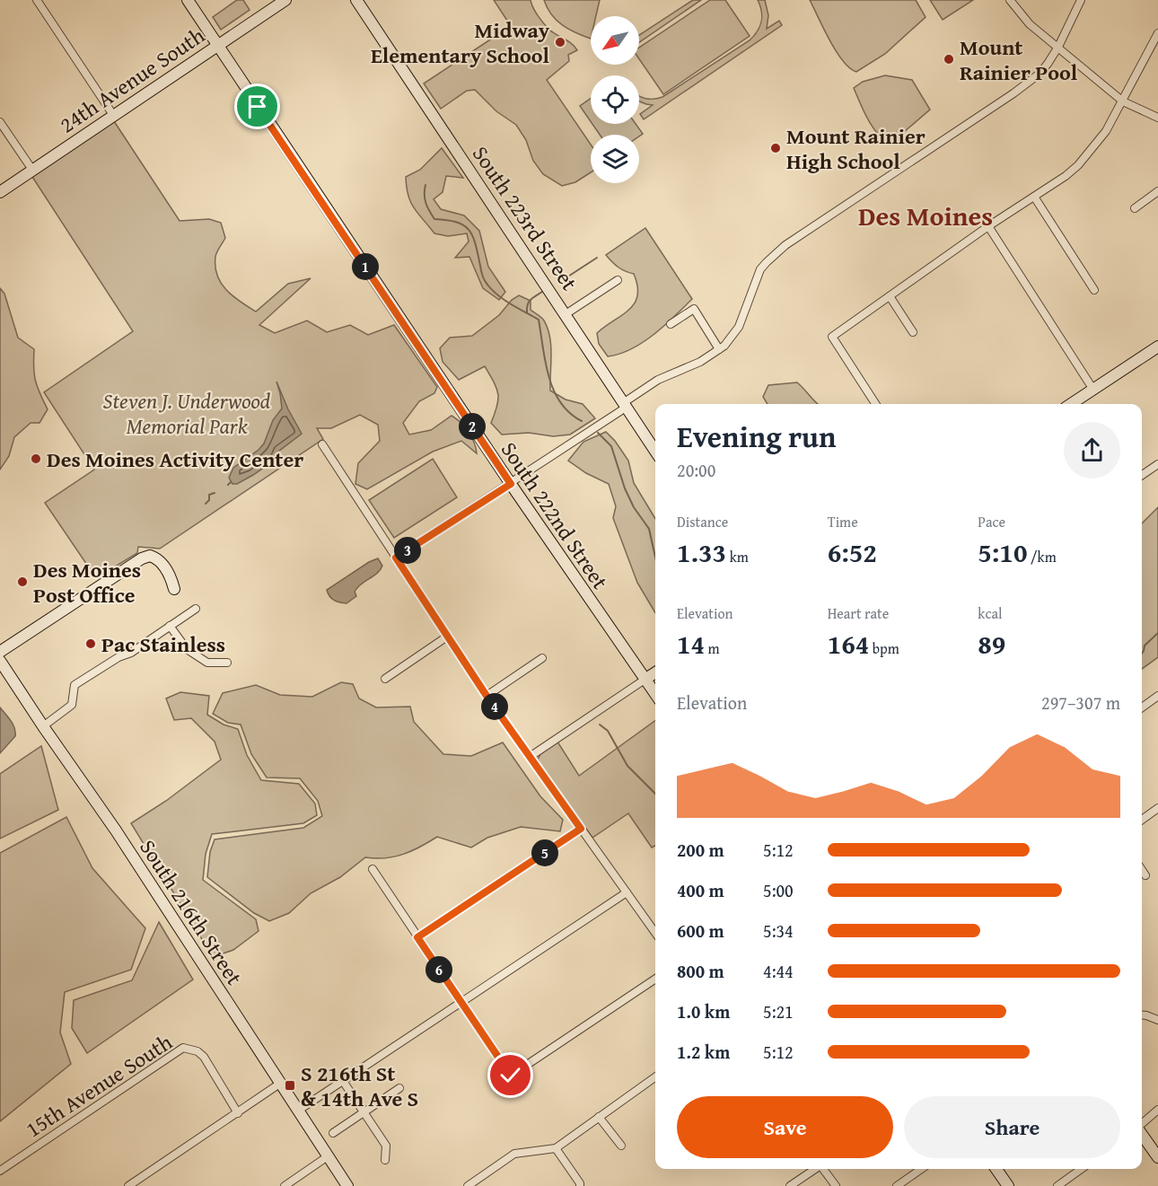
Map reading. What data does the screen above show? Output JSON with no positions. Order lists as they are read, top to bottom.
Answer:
{
  "streets": {
    "street": [
      "24th Avenue South",
      "South 223rd Street",
      "South 222nd Street",
      "South 216th Street",
      "15th Avenue South"
    ]
  },
  "crossings": [
    ["24th Avenue South", "South 222nd Street"]
  ],
  "districts": ["Des Moines"],
  "parks": ["Steven J. Underwood Memorial Park"],
  "places": {
    "other": [
      "Midway Elementary School",
      "Mount Rainier Pool",
      "Mount Rainier High School",
      "Des Moines Activity Center",
      "Des Moines Post Office",
      "Pac Stainless"
    ],
    "transit": ["S 216th St & 14th Ave S"]
  },
  "north": "bottom left",
  "page": {
    "pins": [
      "1",
      "2",
      "3",
      "4",
      "5",
      "6"
    ],
    "heading": ["Evening run", "20:00"],
    "stats": [
      ["Distance", "1.33 km"],
      ["Time", "6:52"],
      ["Pace", "5:10 /km"],
      ["Elevation", "14 m"],
      ["Heart rate", "164 bpm"],
      ["kcal", "89"]
    ],
    "chart": ["Elevation", "297–307 m"],
    "list": [
      {
        "name": "200 m",
        "note": "5:12"
      },
      {
        "name": "400 m",
        "note": "5:00"
      },
      {
        "name": "600 m",
        "note": "5:34"
      },
      {
        "name": "800 m",
        "note": "4:44"
      },
      {
        "name": "1.0 km",
        "note": "5:21"
      },
      {
        "name": "1.2 km",
        "note": "5:12"
      }
    ],
    "buttons": ["Save", "Share"]
  }
}
